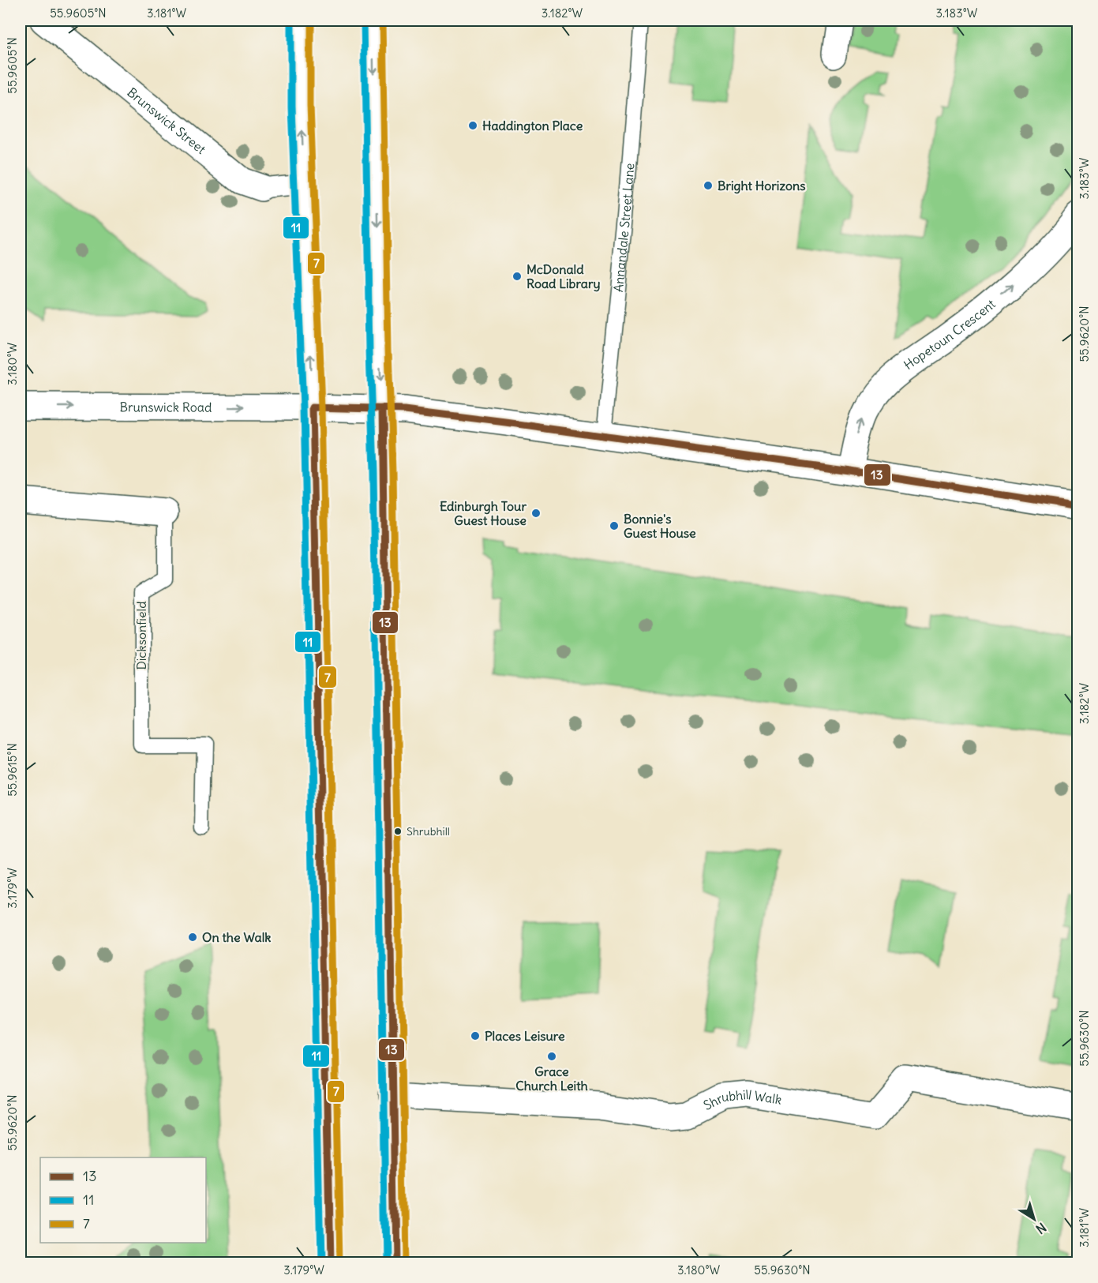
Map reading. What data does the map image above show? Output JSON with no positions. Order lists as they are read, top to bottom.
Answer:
{
  "streets": {
    "street": [
      "Brunswick Street",
      "Hopetoun Crescent",
      "Brunswick Road",
      "Dicksonfield",
      "Shrubhill Walk"
    ],
    "lane": ["Annandale Street Lane"]
  },
  "crossings": [
    ["Annandale Street Lane", "Brunswick Road"],
    ["Hopetoun Crescent", "Brunswick Road"]
  ],
  "one_way": ["Hopetoun Crescent"],
  "places": [
    "Haddington Place",
    "Bright Horizons",
    "McDonald Road Library",
    "Edinburgh Tour Guest House",
    "Bonnie's Guest House",
    "Shrubhill",
    "On the Walk",
    "Places Leisure",
    "Grace Church Leith"
  ],
  "lines": ["transit line 11", "transit line 7", "transit line 13"],
  "legend": ["13", "11", "7"],
  "north": "bottom right",
  "coordinates": [
    "55.9605°N",
    "3.181°W",
    "3.182°W",
    "3.183°W",
    "55.9620°N",
    "3.180°W",
    "55.9615°N",
    "3.179°W",
    "55.9630°N"
  ]
}
